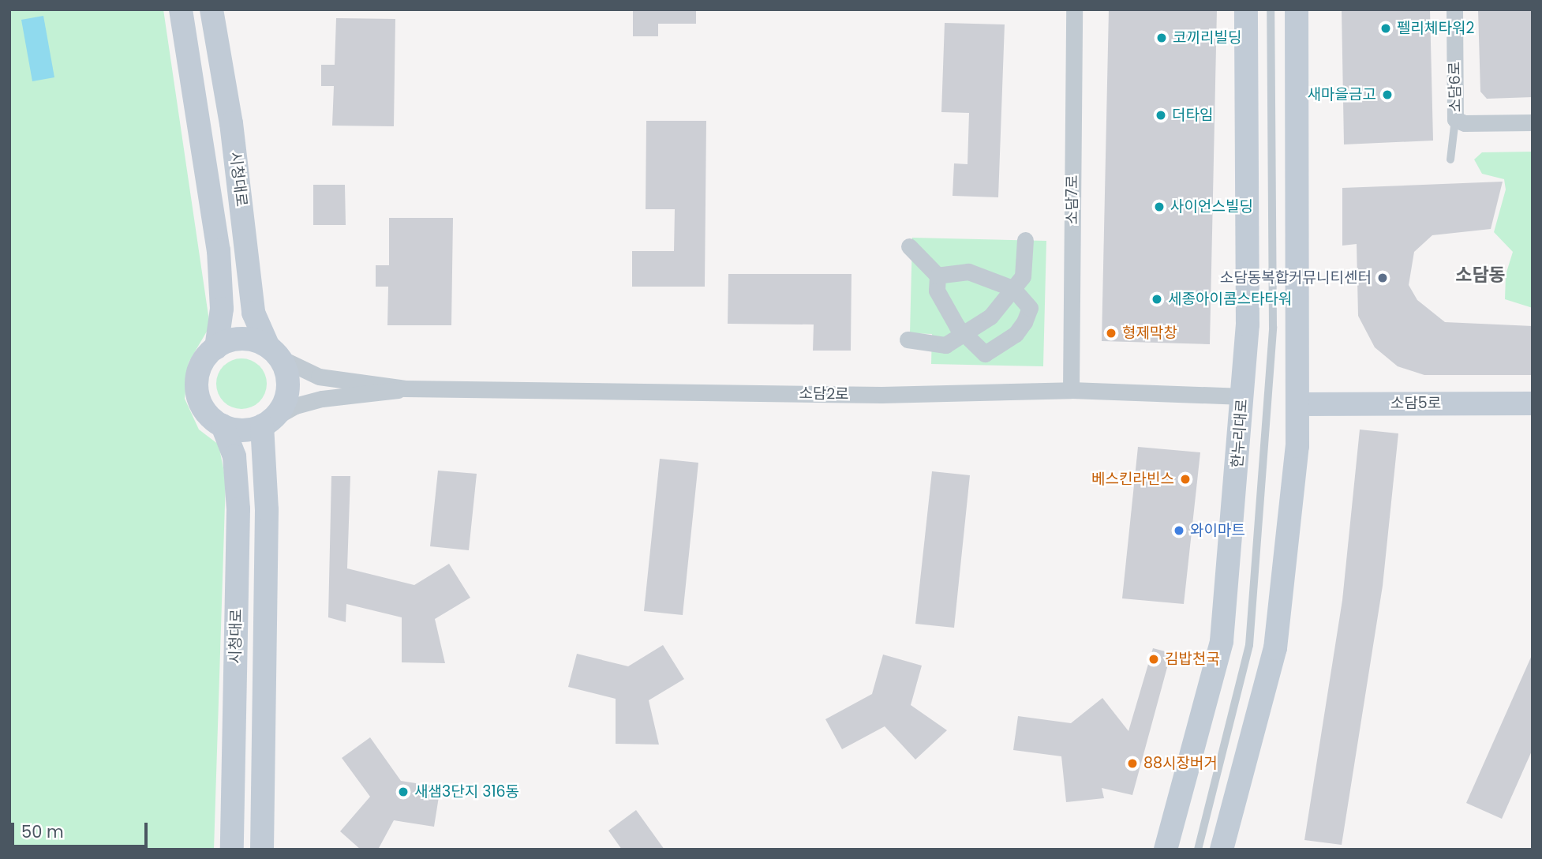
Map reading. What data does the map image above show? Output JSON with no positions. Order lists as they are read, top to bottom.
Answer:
{
  "streets": {
    "street": [
      "소담6로",
      "시청대로",
      "소담7로",
      "소담2로",
      "소담5로",
      "한누리대로"
    ]
  },
  "crossings": [
    ["소담7로", "소담2로"],
    ["소담2로", "한누리대로"]
  ],
  "districts": ["소담동"],
  "places": [
    "펠리체타워2",
    "코끼리빌딩",
    "새마을금고",
    "더타임",
    "사이언스빌딩",
    "소담동복합커뮤니티센터",
    "세종아이콤스타타워",
    "형제막창",
    "베스킨라빈스",
    "와이마트",
    "김밥천국",
    "88시장버거",
    "새샘3단지 316동"
  ],
  "scale_bar": "50 m"
}
